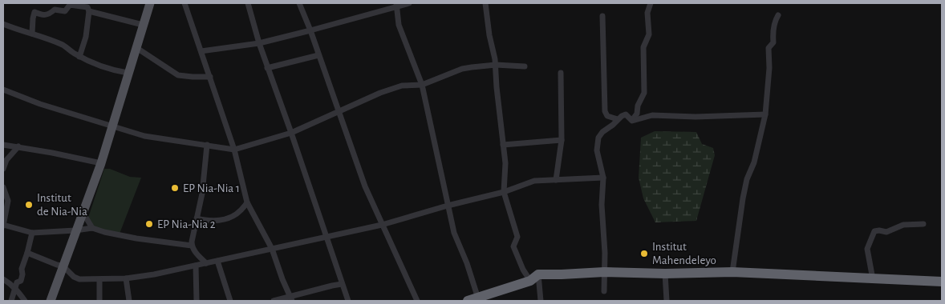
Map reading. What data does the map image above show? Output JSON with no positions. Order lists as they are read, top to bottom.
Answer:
{
  "places": [
    "EP Nia-Nia 1",
    "Institut de Nia-Nia",
    "EP Nia-Nia 2",
    "Institut Mahendeleyo"
  ]
}
